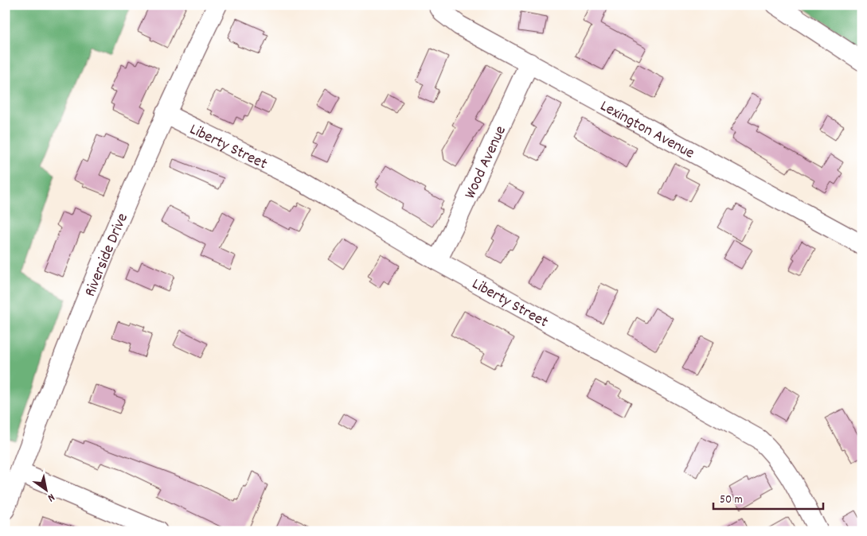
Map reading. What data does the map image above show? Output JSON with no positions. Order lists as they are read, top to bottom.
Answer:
{
  "streets": {
    "street": [
      "Lexington Avenue",
      "Liberty Street",
      "Wood Avenue",
      "Riverside Drive"
    ]
  },
  "crossings": [
    ["Lexington Avenue", "Wood Avenue"],
    ["Liberty Street", "Wood Avenue"],
    ["Liberty Street", "Riverside Drive"]
  ],
  "scale_bar": "50 m",
  "north": "bottom right"
}
